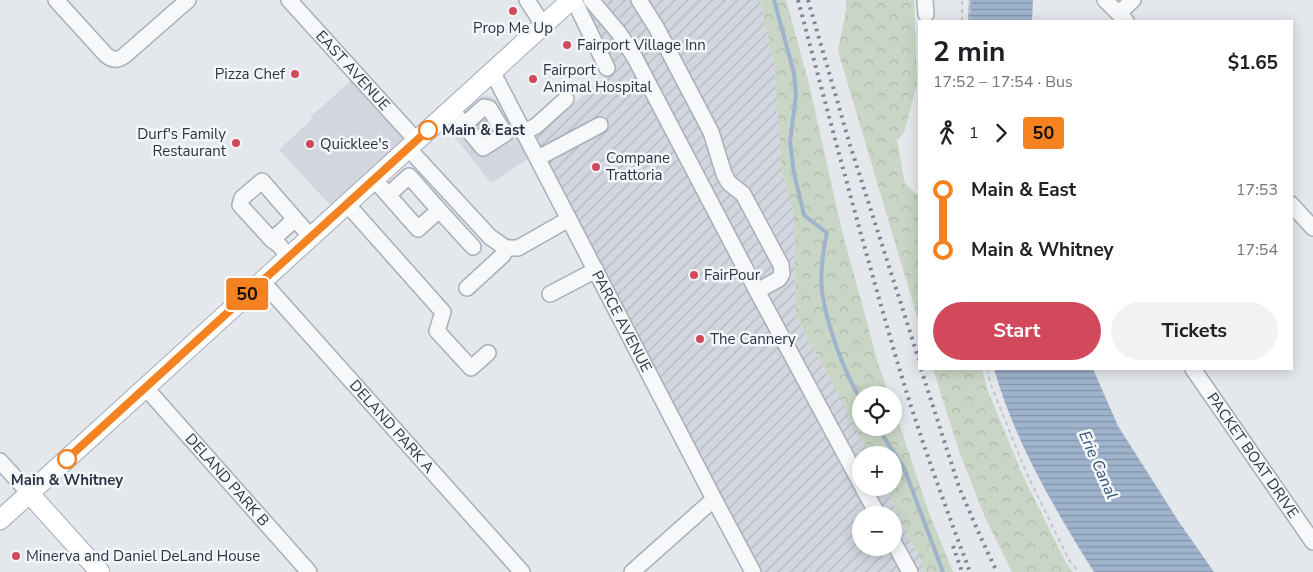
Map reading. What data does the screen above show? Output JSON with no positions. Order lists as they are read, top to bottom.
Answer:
{
  "streets": {
    "street": [
      "EAST AVENUE",
      "PARCE AVENUE",
      "DELAND PARK A",
      "PACKET BOAT DRIVE",
      "DELAND PARK B"
    ]
  },
  "water": ["Erie Canal"],
  "places": [
    "Prop Me Up",
    "Fairport Village Inn",
    "Pizza Chef",
    "Fairport Animal Hospital",
    "Main & East",
    "Durf's Family Restaurant",
    "Quicklee's",
    "Compane Trattoria",
    "FairPour",
    "The Cannery",
    "Main & Whitney",
    "Minerva and Daniel DeLand House"
  ],
  "lines": ["bus line 50"],
  "page": {
    "on_map": "50",
    "heading": ["2 min", "17:52 – 17:54 · Bus", "$1.65"],
    "legs": ["1", "50"],
    "list": [
      {
        "name": "Main & East",
        "value": "17:53"
      },
      {
        "name": "Main & Whitney",
        "value": "17:54"
      }
    ],
    "buttons": ["Start", "Tickets"],
    "map_buttons": ["+", "−"]
  }
}
